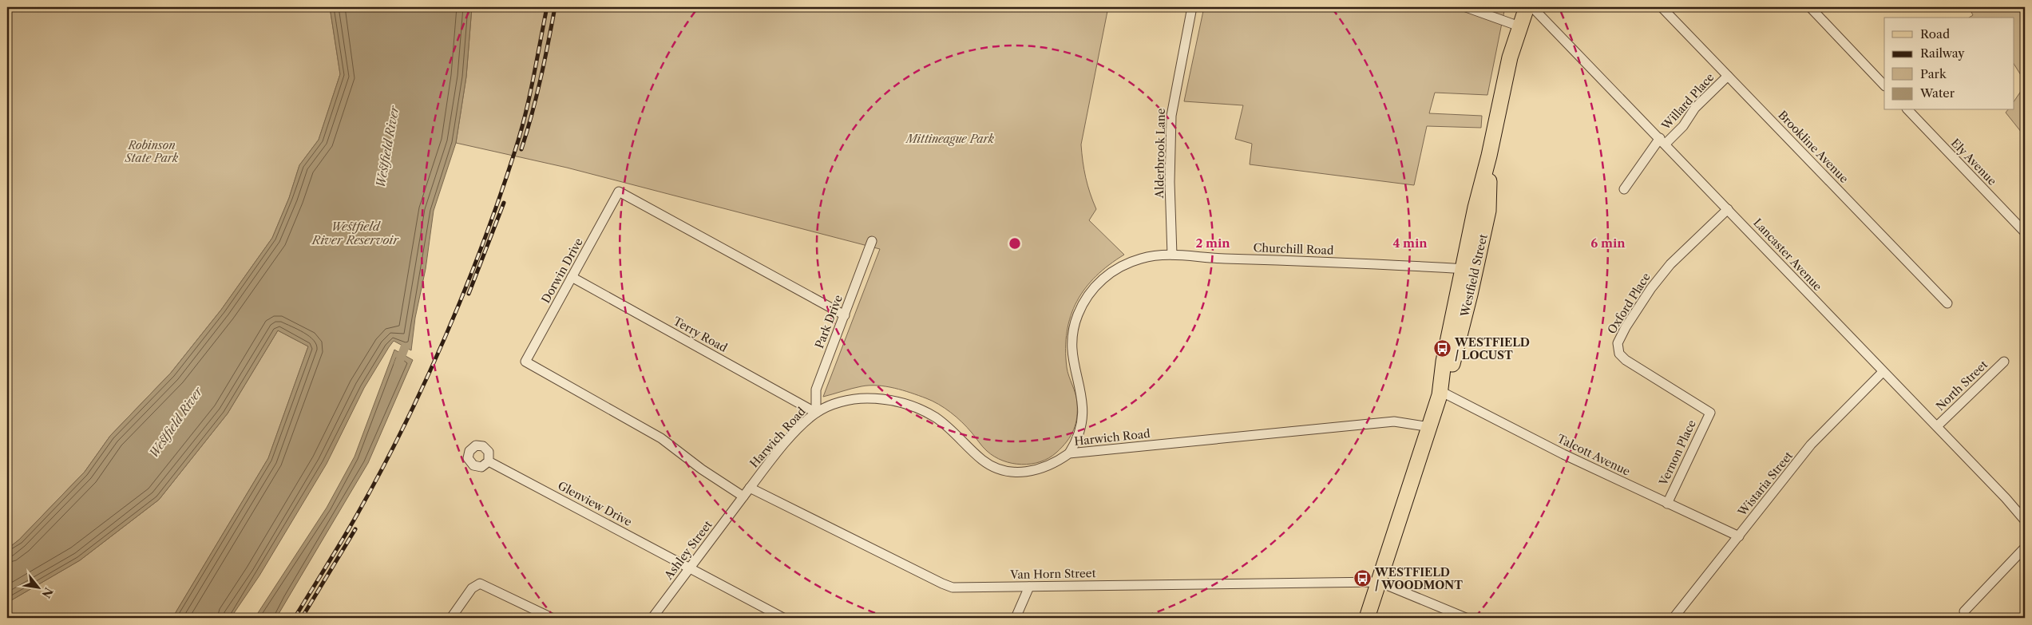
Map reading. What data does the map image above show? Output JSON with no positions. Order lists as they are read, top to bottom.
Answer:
{
  "streets": {
    "main road": ["Westfield Street"],
    "street": [
      "Willard Place",
      "Brookline Avenue",
      "Alderbrook Lane",
      "Ely Avenue",
      "Churchill Road",
      "Lancaster Avenue",
      "Dorwin Drive",
      "Oxford Place",
      "Park Drive",
      "Terry Road",
      "North Street",
      "Harwich Road",
      "Vernon Place",
      "Talcott Avenue",
      "Wistaria Street",
      "Glenview Drive",
      "Ashley Street",
      "Van Horn Street"
    ]
  },
  "crossings": [
    ["Willard Place", "Brookline Avenue"],
    ["Willard Place", "Lancaster Avenue"],
    ["Alderbrook Lane", "Churchill Road"],
    ["Churchill Road", "Westfield Street"],
    ["Churchill Road", "Harwich Road"],
    ["Lancaster Avenue", "Oxford Place"],
    ["Lancaster Avenue", "North Street"],
    ["Lancaster Avenue", "Wistaria Street"],
    ["Dorwin Drive", "Park Drive"],
    ["Dorwin Drive", "Terry Road"],
    ["Dorwin Drive", "Harwich Road"],
    ["Dorwin Drive", "Ashley Street"],
    ["Westfield Street", "Harwich Road"],
    ["Westfield Street", "Talcott Avenue"],
    ["Westfield Street", "Van Horn Street"],
    ["Oxford Place", "Vernon Place"],
    ["Park Drive", "Terry Road"],
    ["Park Drive", "Harwich Road"],
    ["Terry Road", "Harwich Road"],
    ["Harwich Road", "Ashley Street"],
    ["Harwich Road", "Van Horn Street"],
    ["Vernon Place", "Talcott Avenue"],
    ["Talcott Avenue", "Wistaria Street"],
    ["Glenview Drive", "Ashley Street"]
  ],
  "water": ["Westfield River", "Westfield River Reservoir"],
  "parks": ["Mittineague Park", "Robinson State Park"],
  "places": {
    "bus stop": ["WESTFIELD / LOCUST", "WESTFIELD / WOODMONT"]
  },
  "legend": [
    "Road",
    "Railway",
    "Park",
    "Water"
  ],
  "north": "bottom right",
  "rings": ["2 min", "4 min", "6 min"]
}
